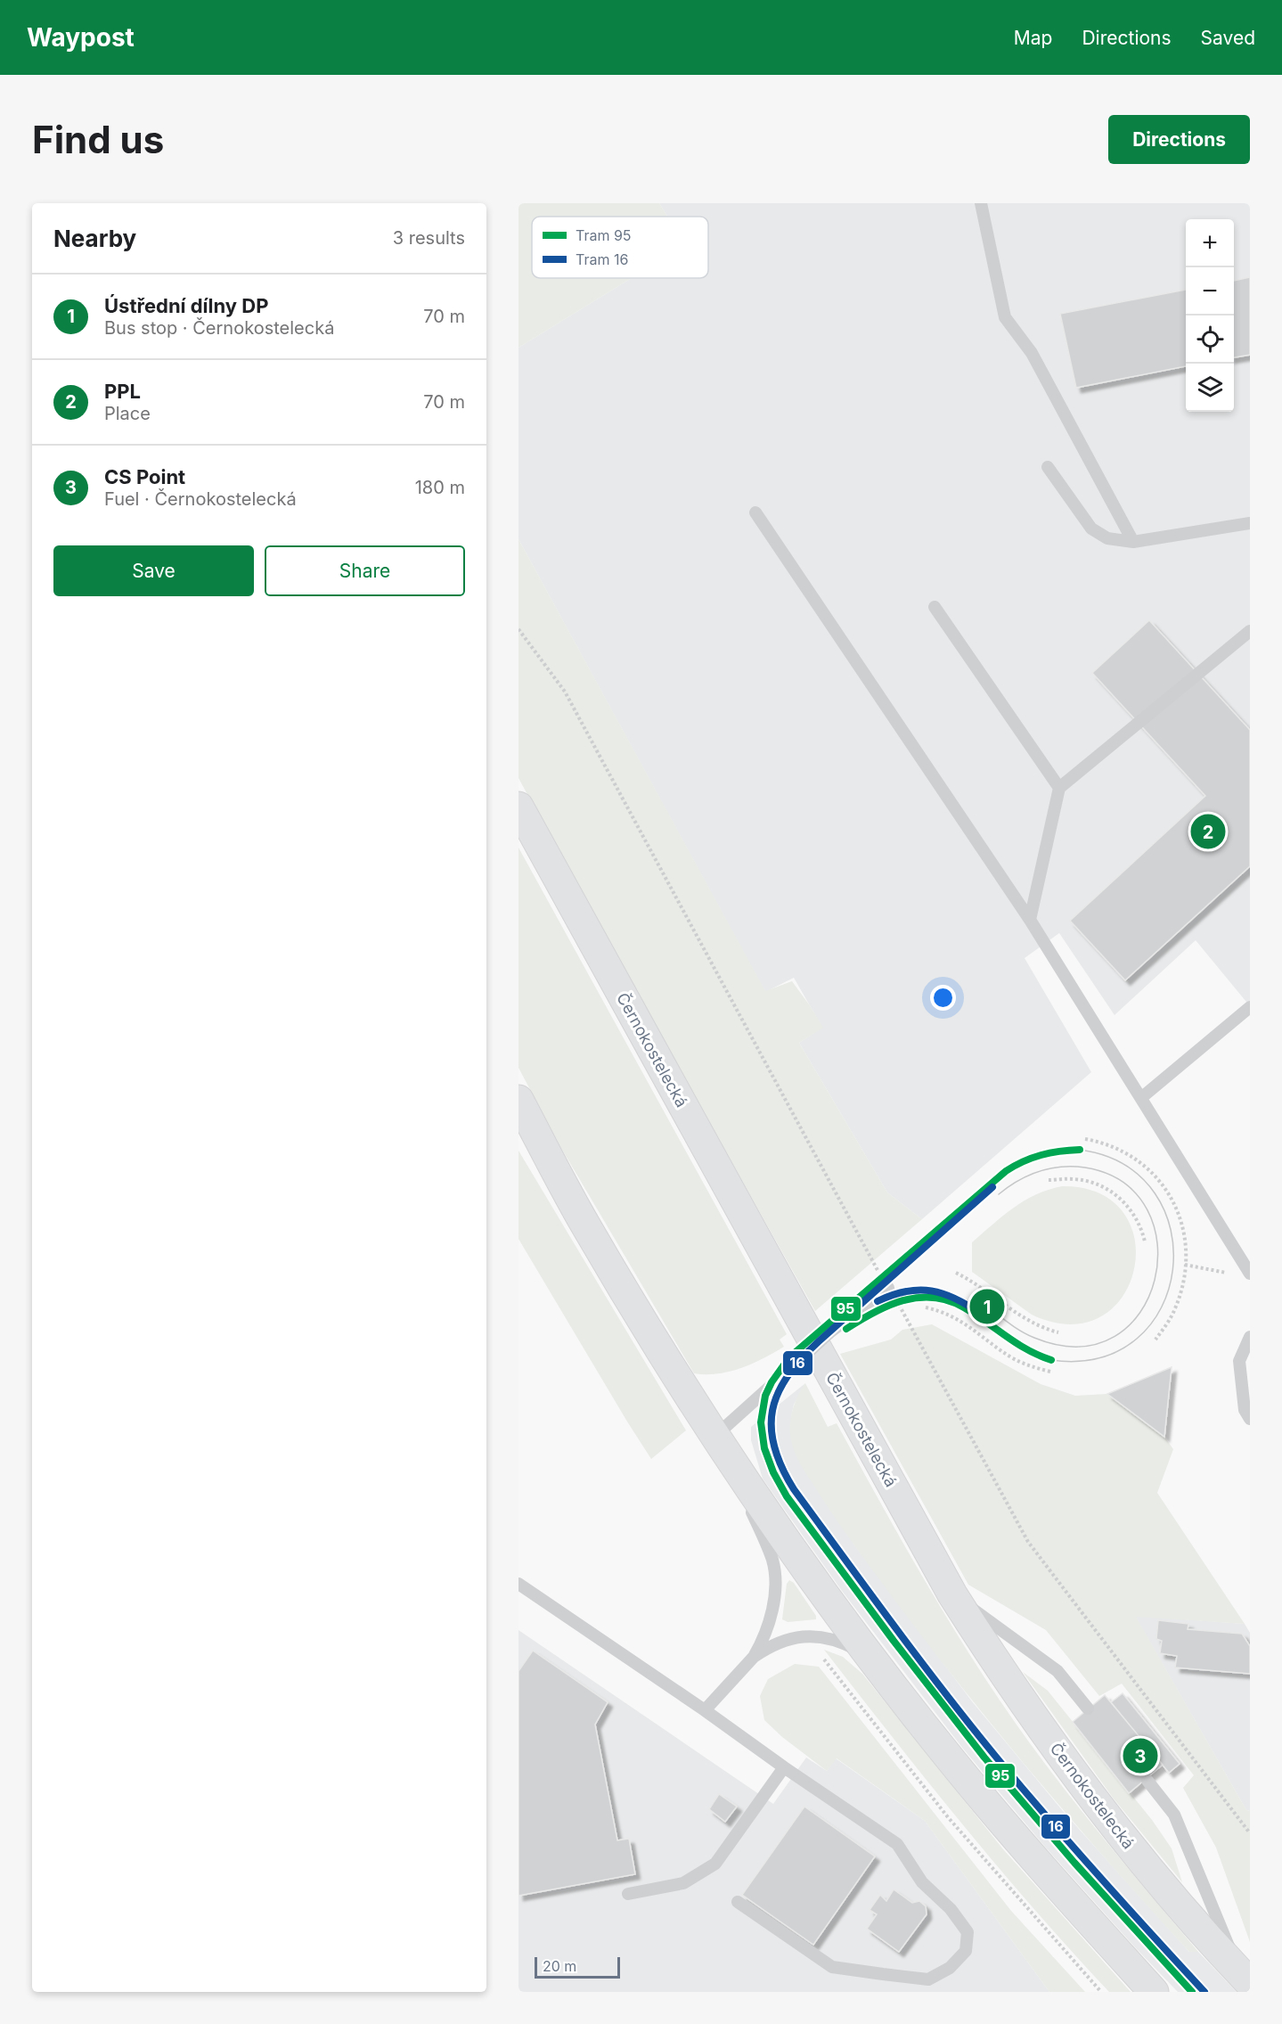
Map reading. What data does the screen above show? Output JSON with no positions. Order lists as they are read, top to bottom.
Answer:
{
  "streets": {
    "main road": ["Černokostelecká"]
  },
  "lines": ["tram line 95", "tram line 16"],
  "legend": ["Tram 95", "Tram 16"],
  "scale_bar": "20 m",
  "page": {
    "header": "Waypost",
    "nav": ["Map", "Directions", "Saved"],
    "buttons": [
      "Directions",
      ["Save", "Share"]
    ],
    "title": "Find us",
    "heading": ["Nearby", "3 results"],
    "map_buttons": ["+", "−"],
    "list": [
      {
        "mark": "1",
        "name": "Ústřední dílny DP",
        "note": "Bus stop · Černokostelecká",
        "value": "70 m"
      },
      {
        "mark": "2",
        "name": "PPL",
        "note": "Place",
        "value": "70 m"
      },
      {
        "mark": "3",
        "name": "CS Point",
        "note": "Fuel · Černokostelecká",
        "value": "180 m"
      }
    ],
    "pins": ["2", "1", "3"],
    "scale": "20 m"
  }
}
